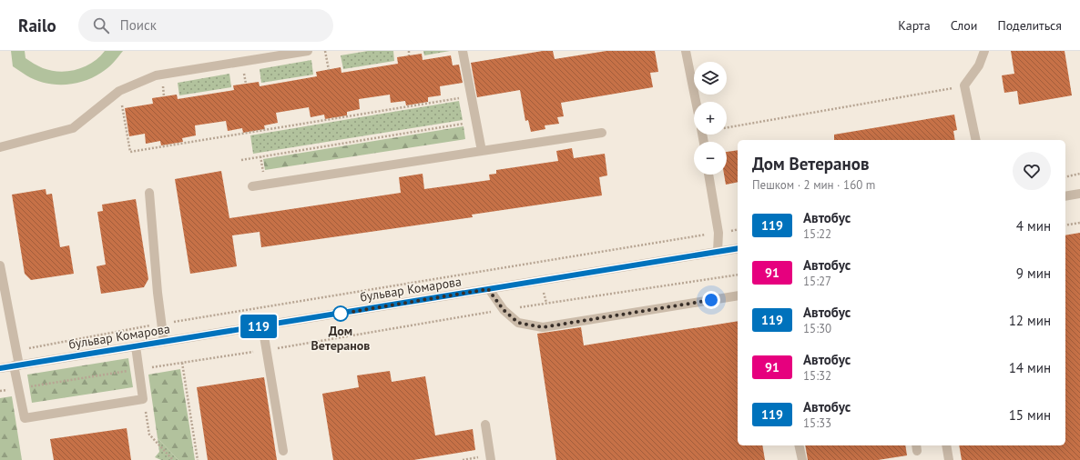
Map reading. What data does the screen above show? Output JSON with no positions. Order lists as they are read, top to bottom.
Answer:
{
  "streets": {
    "street": ["бульвар Комарова"]
  },
  "places": ["Дом Ветеранов"],
  "lines": ["bus line 119"],
  "page": {
    "header": "Railo",
    "search": "Поиск",
    "nav": ["Карта", "Слои", "Поделиться"],
    "on_map": "119",
    "map_buttons": ["+", "−"],
    "heading": ["Дом Ветеранов", "Пешком · 2 мин · 160 m"],
    "list": [
      {
        "mark": "119",
        "name": "Автобус",
        "note": "15:22",
        "value": "4 мин"
      },
      {
        "mark": "91",
        "name": "Автобус",
        "note": "15:27",
        "value": "9 мин"
      },
      {
        "mark": "119",
        "name": "Автобус",
        "note": "15:30",
        "value": "12 мин"
      },
      {
        "mark": "91",
        "name": "Автобус",
        "note": "15:32",
        "value": "14 мин"
      },
      {
        "mark": "119",
        "name": "Автобус",
        "note": "15:33",
        "value": "15 мин"
      }
    ]
  }
}
